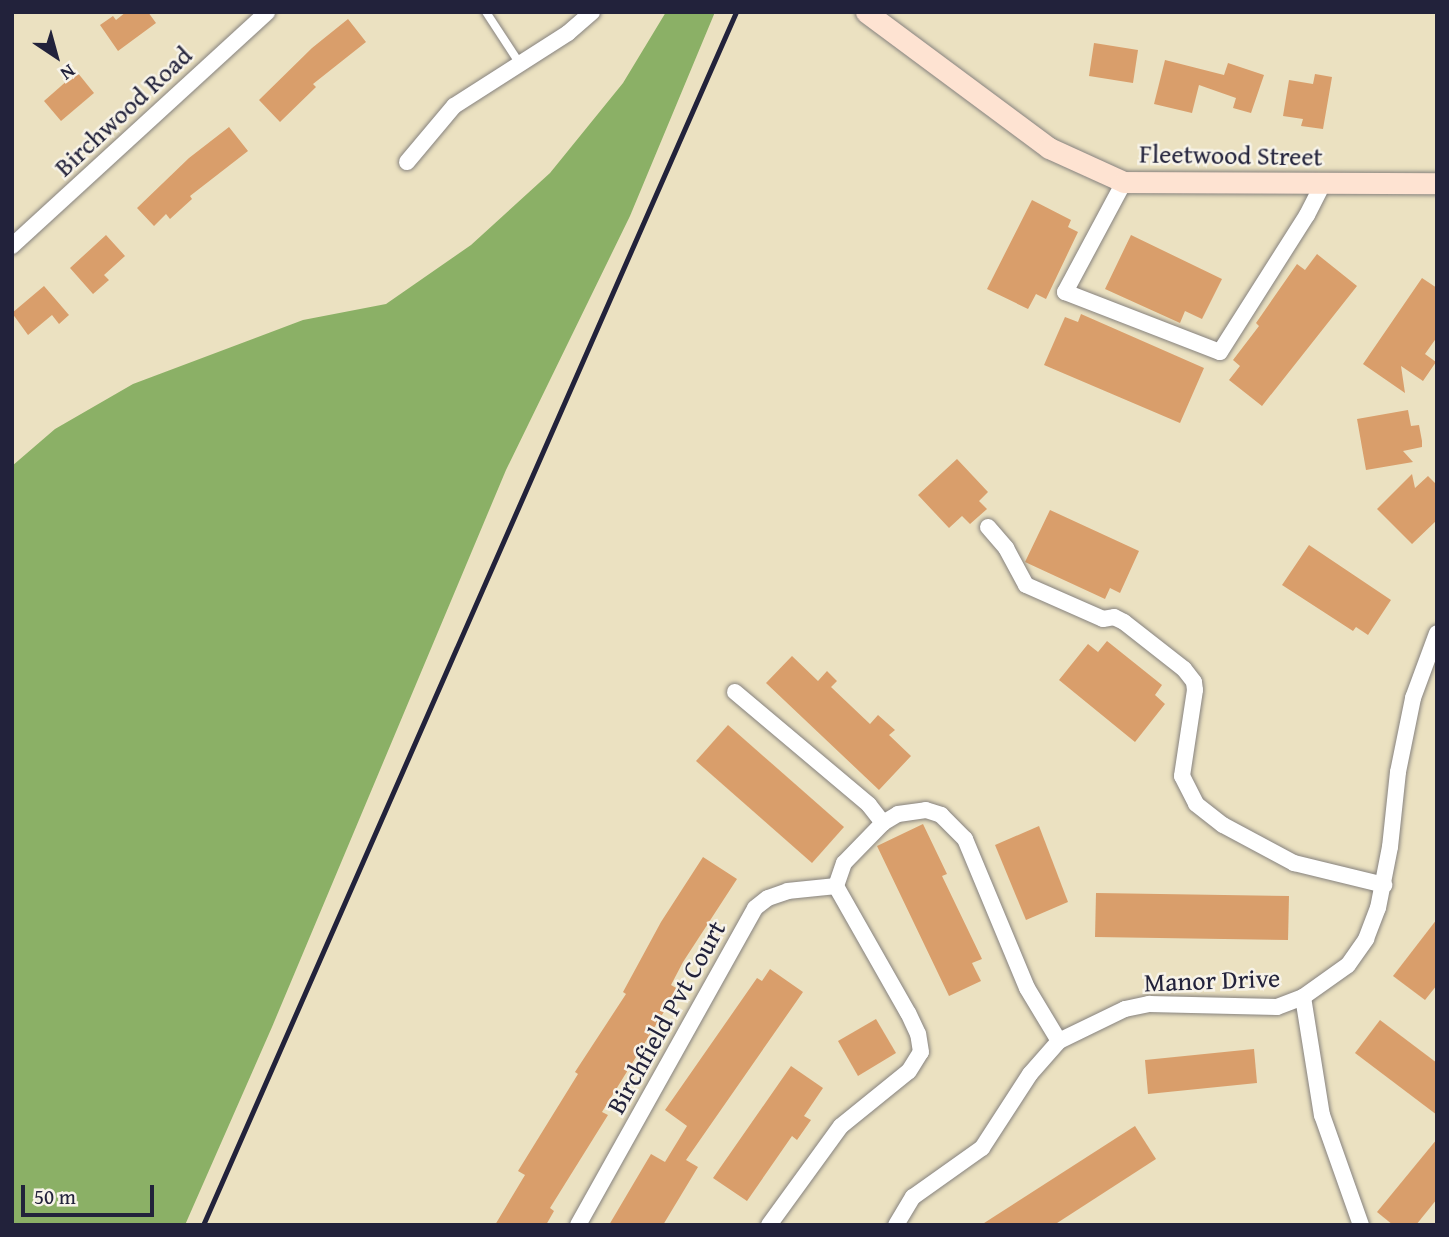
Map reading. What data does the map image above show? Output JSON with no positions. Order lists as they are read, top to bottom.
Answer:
{
  "streets": {
    "street": [
      "Birchwood Road",
      "Fleetwood Street",
      "Manor Drive",
      "Birchfield Pvt Court"
    ]
  },
  "scale_bar": "50 m",
  "north": "bottom right"
}
